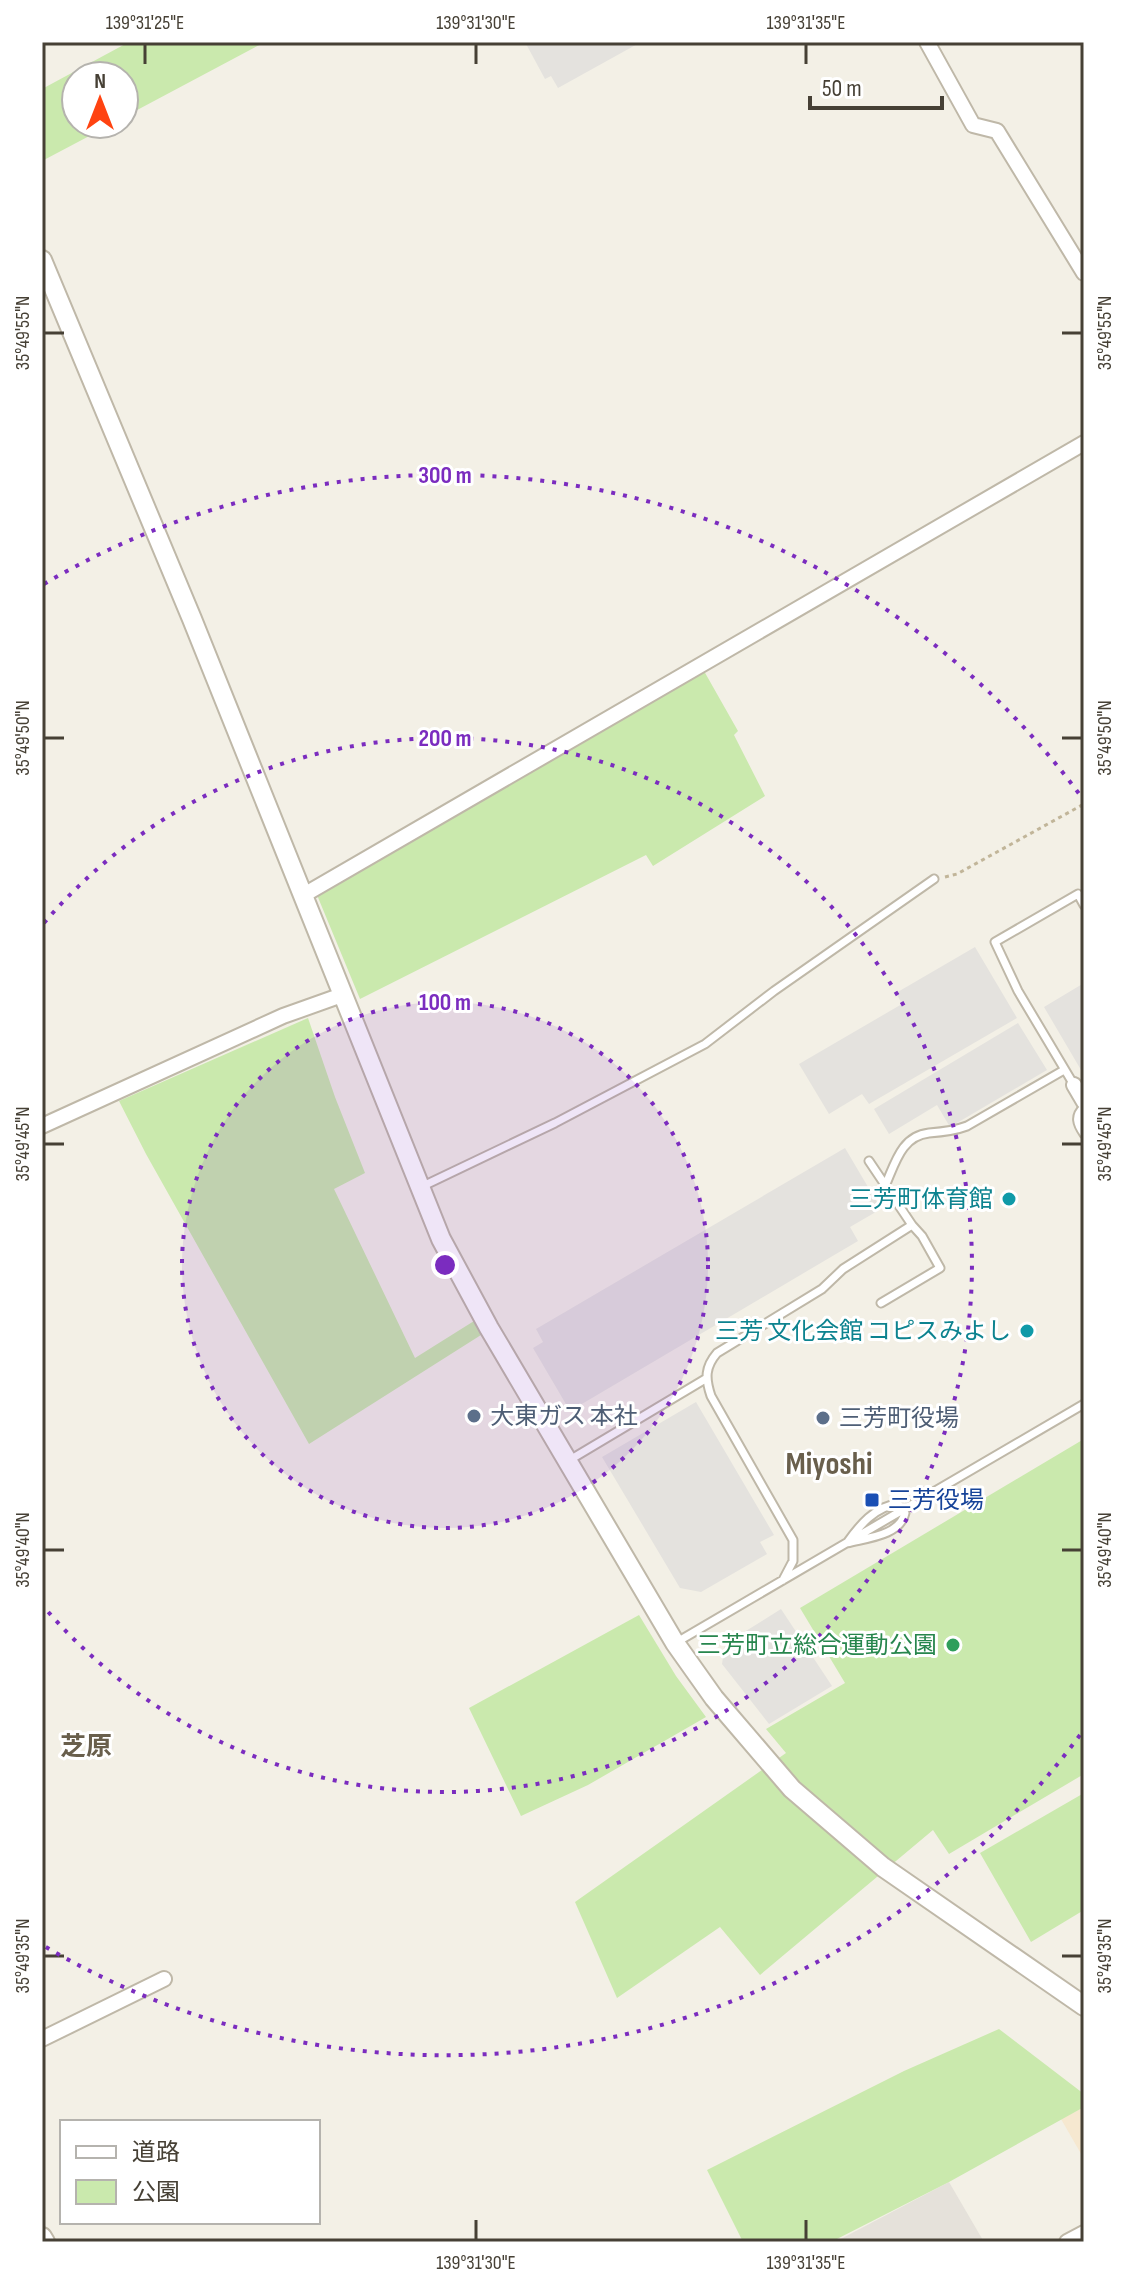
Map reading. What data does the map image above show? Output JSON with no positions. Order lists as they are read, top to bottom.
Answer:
{
  "districts": ["Miyoshi", "芝原"],
  "places": {
    "other": [
      "三芳町体育館",
      "三芳 文化会館 コピスみよし",
      "大東ガス 本社",
      "三芳町役場",
      "三芳町立総合運動公園"
    ],
    "transit": ["三芳役場"]
  },
  "legend": ["道路", "公園"],
  "scale_bar": "50 m",
  "north": "top",
  "coordinates": [
    "139°31'25\"E",
    "139°31'30\"E",
    "139°31'35\"E",
    "35°49'55\"N",
    "35°49'50\"N",
    "35°49'45\"N",
    "35°49'40\"N",
    "35°49'35\"N"
  ],
  "rings": ["300 m", "200 m", "100 m"]
}
